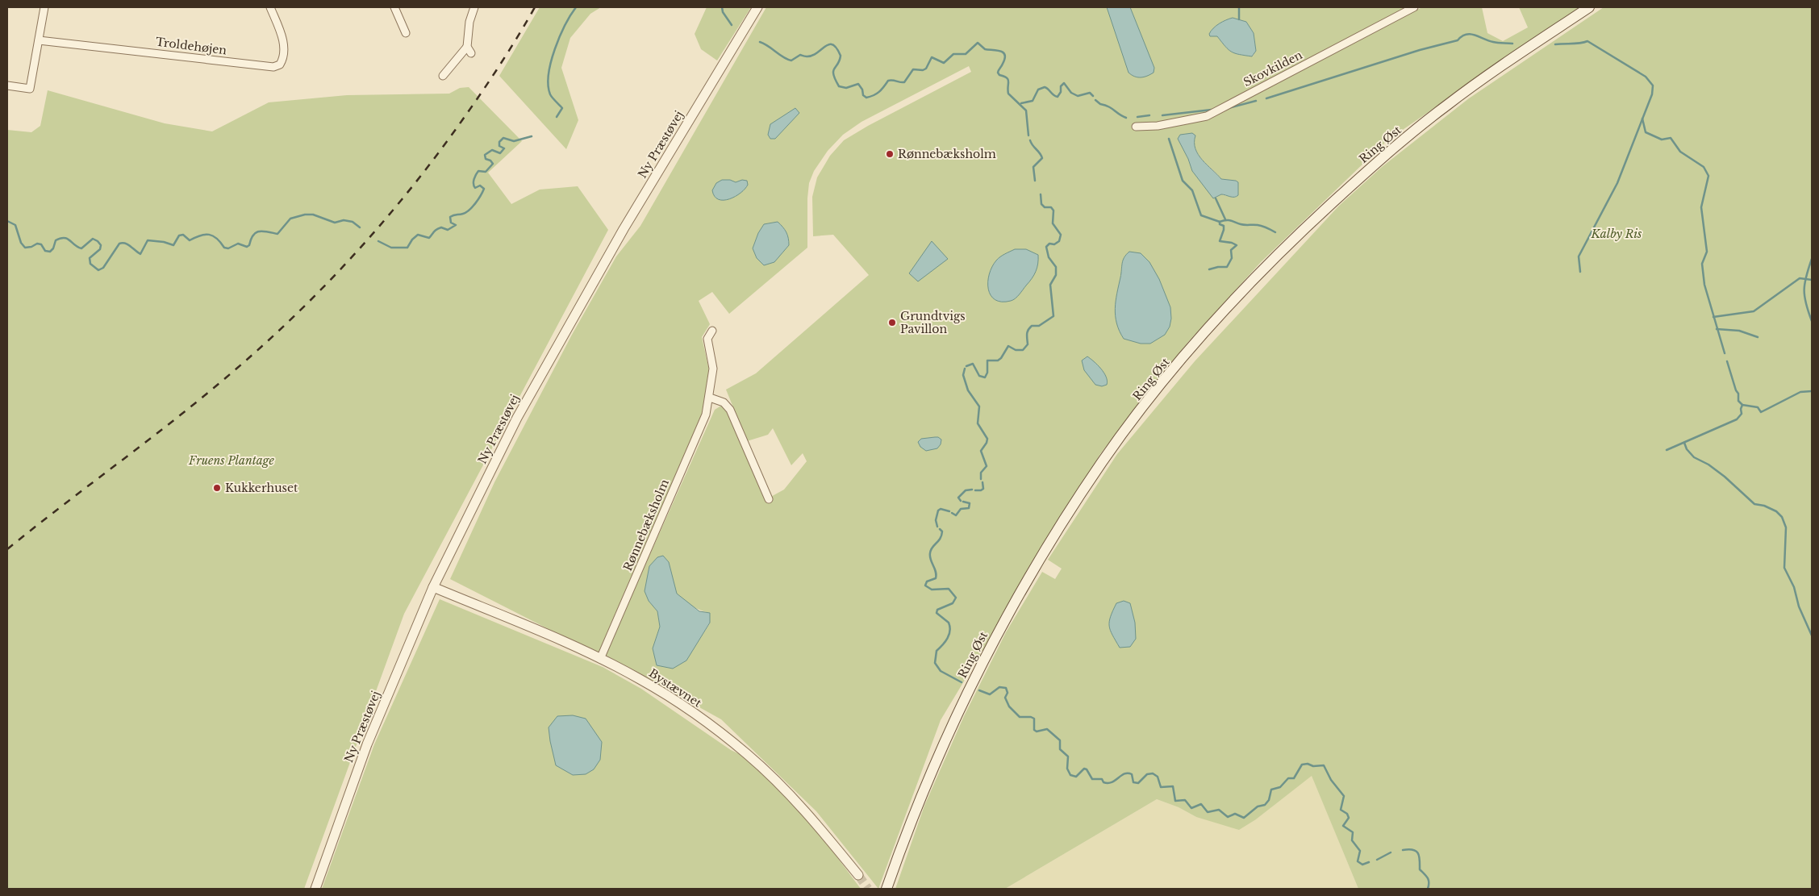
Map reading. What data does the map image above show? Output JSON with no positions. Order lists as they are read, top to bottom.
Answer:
{
  "streets": {
    "main road": ["Ring Øst"],
    "street": [
      "Troldehøjen",
      "Skovkilden",
      "Ny Præstøvej",
      "Rønnebæksholm",
      "Bystævnet"
    ]
  },
  "crossings": [
    ["Ny Præstøvej", "Bystævnet"],
    ["Rønnebæksholm", "Bystævnet"]
  ],
  "parks": ["Kalby Ris", "Fruens Plantage"],
  "places": ["Rønnebæksholm", "Grundtvigs Pavillon", "Kukkerhuset"]
}
